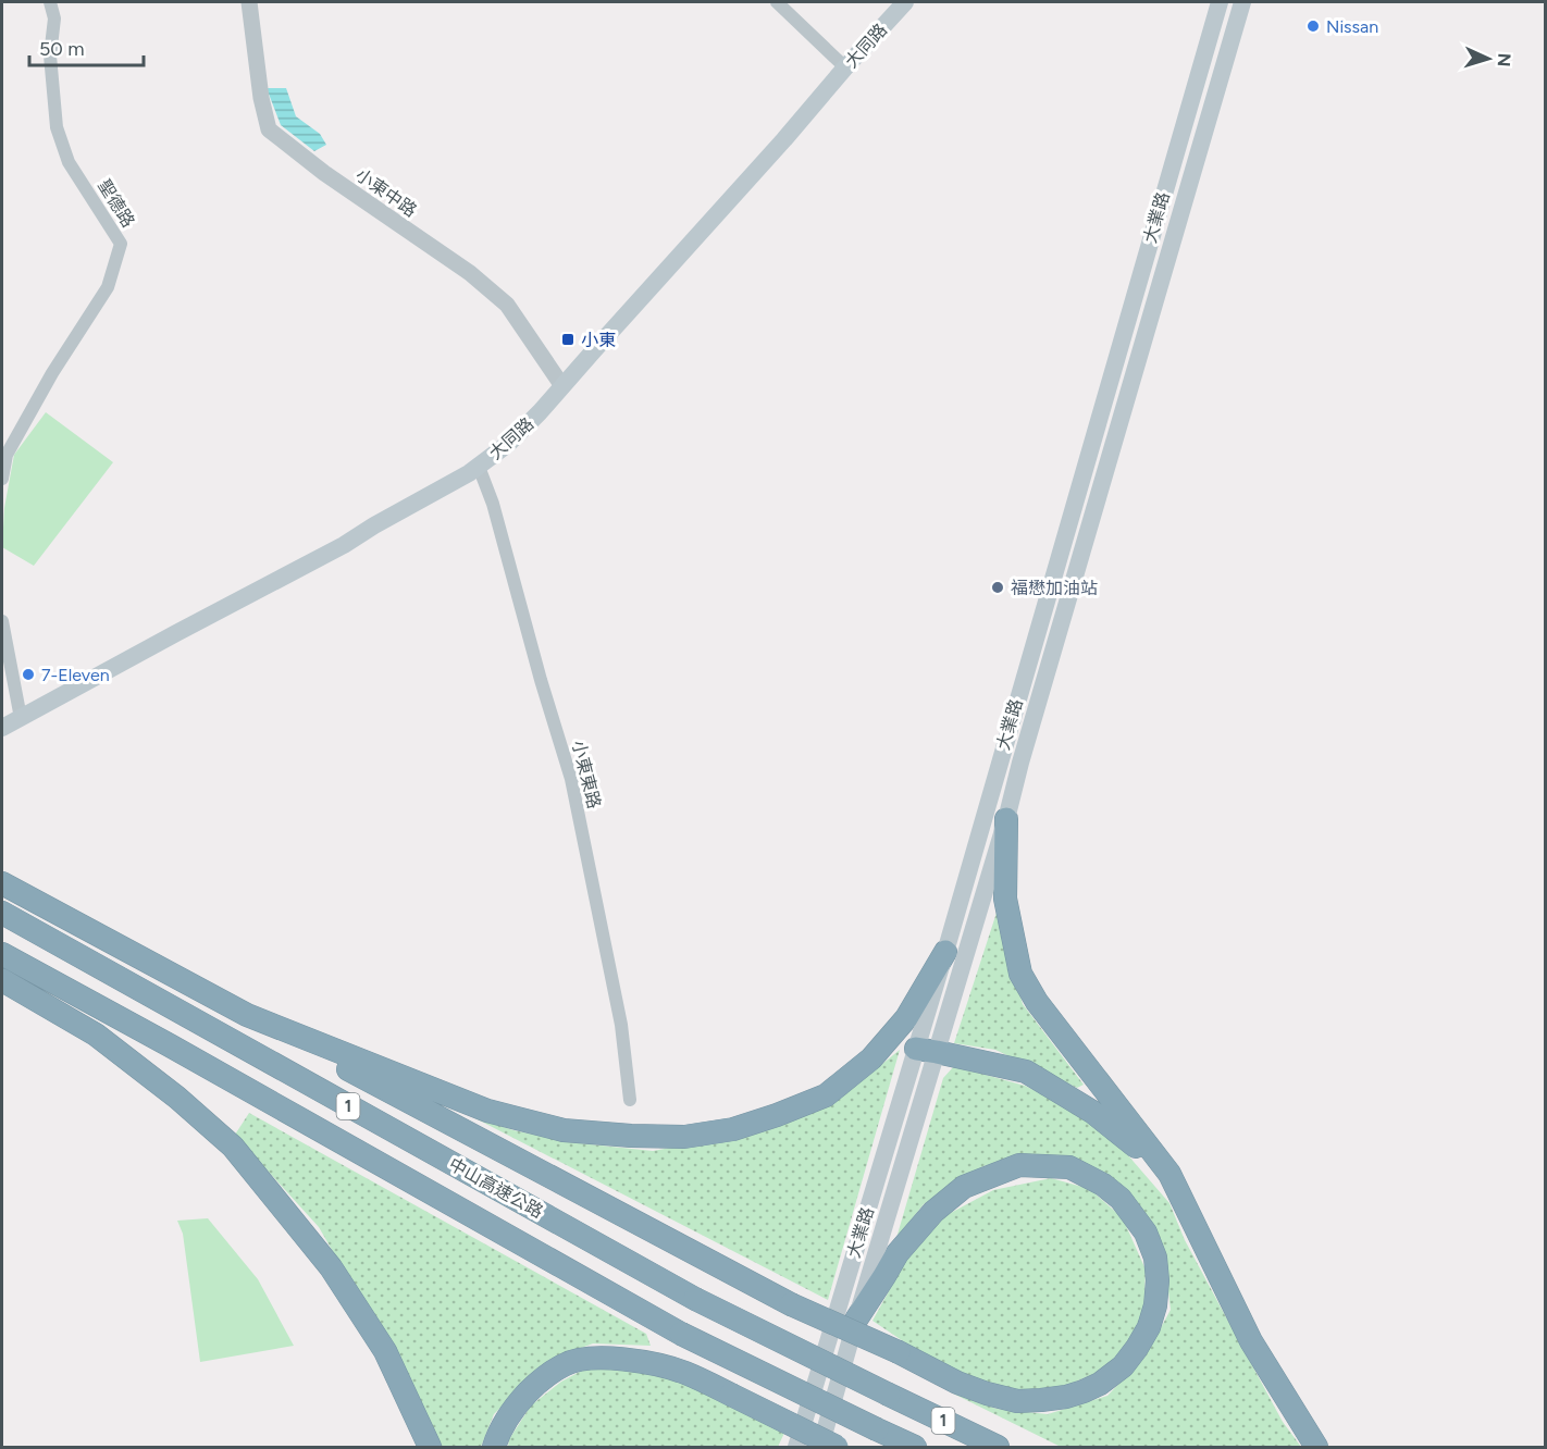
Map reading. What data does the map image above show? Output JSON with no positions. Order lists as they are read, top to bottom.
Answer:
{
  "streets": {
    "highway": ["1", "中山高速公路"],
    "main road": ["大同路", "大業路"],
    "street": ["小東中路", "聖德路", "小東東路"]
  },
  "crossings": [
    ["大同路", "小東中路"],
    ["大同路", "小東東路"]
  ],
  "places": {
    "other": ["Nissan", "福懋加油站", "7-Eleven"],
    "transit": ["小東"]
  },
  "scale_bar": "50 m",
  "north": "right"
}
